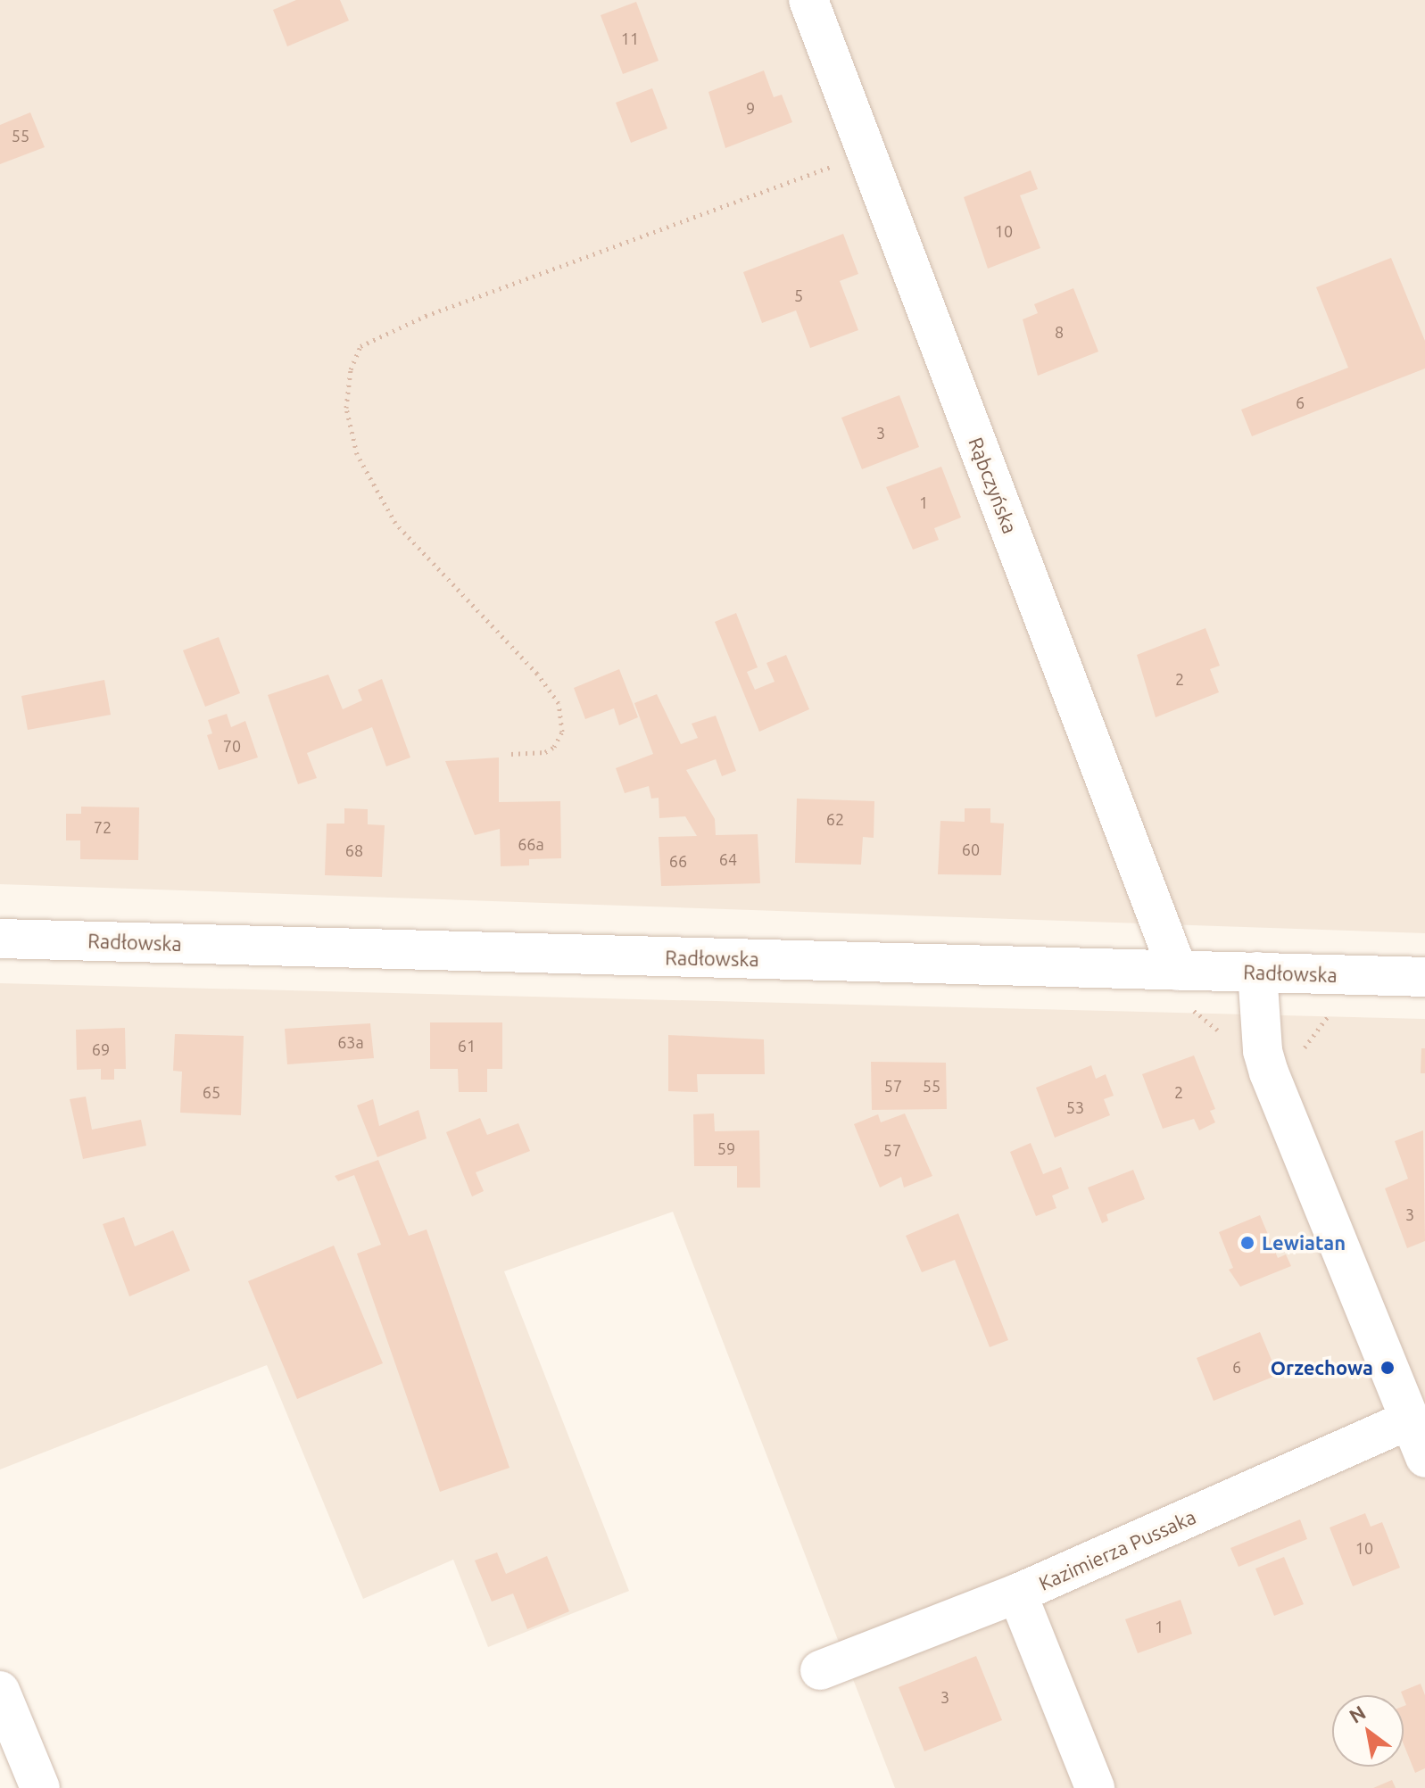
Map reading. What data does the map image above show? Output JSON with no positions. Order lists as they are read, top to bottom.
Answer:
{
  "streets": {
    "street": ["Rąbczyńska", "Radłowska", "Kazimierza Pussaka"]
  },
  "crossings": [
    ["Rąbczyńska", "Radłowska"]
  ],
  "places": ["Lewiatan", "Orzechowa"],
  "house_numbers": [
    "11",
    "9",
    "55",
    "10",
    "5",
    "8",
    "6",
    "3",
    "1",
    "2",
    "70",
    "62",
    "72",
    "66a",
    "60",
    "68",
    "64",
    "66",
    "63a",
    "61",
    "69",
    "57",
    "55",
    "65",
    "2",
    "53",
    "59",
    "57",
    "3",
    "6",
    "10",
    "1",
    "3"
  ],
  "north": "top left"
}
